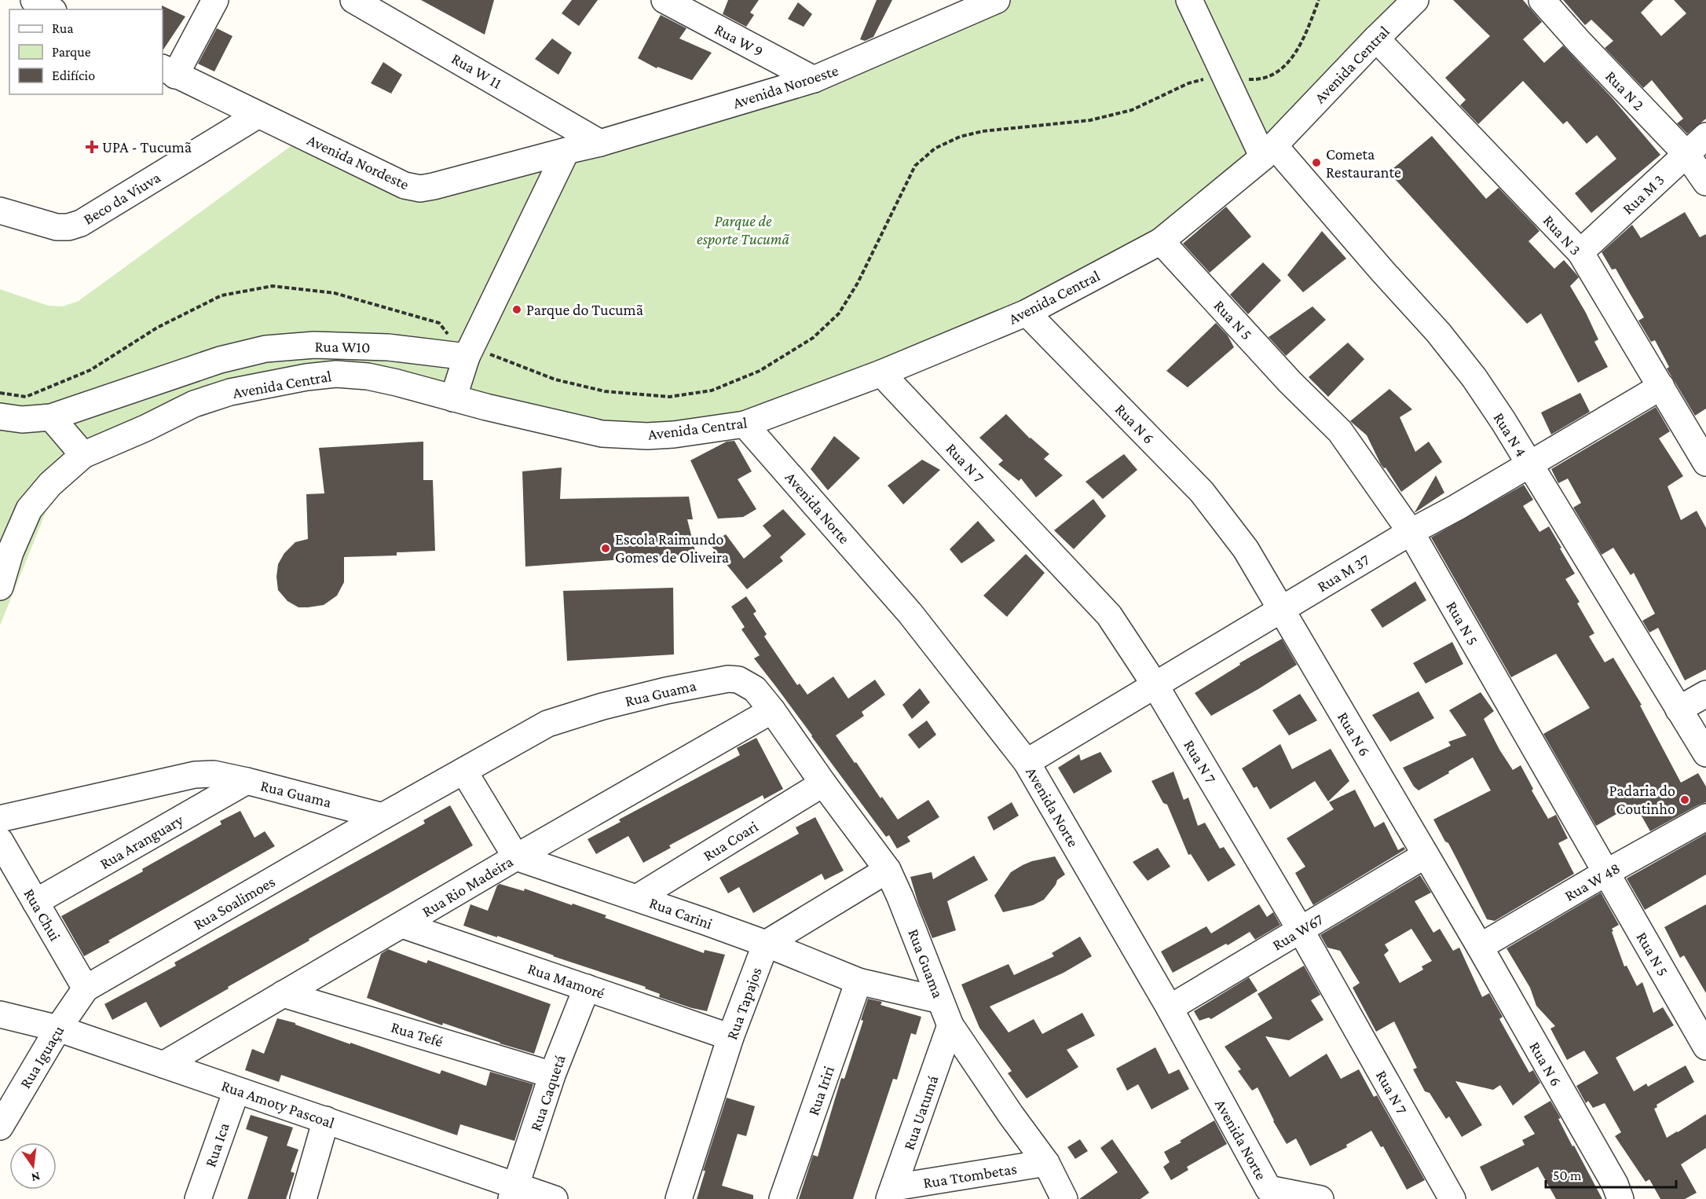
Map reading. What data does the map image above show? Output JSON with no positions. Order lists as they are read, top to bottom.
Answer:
{
  "streets": {
    "street": [
      "Rua W 9",
      "Avenida Central",
      "Rua W 11",
      "Avenida Noroeste",
      "Rua N 2",
      "Avenida Nordeste",
      "Rua M 3",
      "Beco da Viuva",
      "Rua N 3",
      "Rua N 5",
      "Rua W10",
      "Rua N 6",
      "Rua N 4",
      "Rua N 7",
      "Avenida Norte",
      "Rua M 37",
      "Rua Guama",
      "Rua Coari",
      "Rua Aranguary",
      "Rua W 48",
      "Rua Rio Madeira",
      "Rua Soalimoes",
      "Rua Carini",
      "Rua Chui",
      "Rua W67",
      "Rua Mamoré",
      "Rua Tapajos",
      "Rua Tefé",
      "Rua Iguaçu",
      "Rua Iriri",
      "Rua Caquetá",
      "Rua Amoty Pascoal",
      "Rua Uatumá",
      "Rua Ica",
      "Rua Ttombetas"
    ]
  },
  "crossings": [
    ["Rua W 9", "Avenida Noroeste"],
    ["Avenida Central", "Rua N 3"],
    ["Avenida Central", "Rua N 5"],
    ["Avenida Central", "Rua N 6"],
    ["Avenida Central", "Rua N 4"],
    ["Avenida Central", "Rua N 7"],
    ["Avenida Central", "Avenida Norte"],
    ["Rua W 11", "Avenida Noroeste"],
    ["Avenida Noroeste", "Avenida Nordeste"],
    ["Rua N 2", "Rua M 3"],
    ["Avenida Nordeste", "Beco da Viuva"],
    ["Rua M 3", "Rua N 3"],
    ["Rua N 3", "Rua M 37"],
    ["Rua N 5", "Rua M 37"],
    ["Rua N 5", "Rua W 48"],
    ["Rua N 6", "Rua M 37"],
    ["Rua N 6", "Rua W 48"],
    ["Rua N 6", "Rua W67"],
    ["Rua N 4", "Rua M 37"],
    ["Rua N 7", "Rua M 37"],
    ["Rua N 7", "Rua W67"],
    ["Avenida Norte", "Rua M 37"],
    ["Avenida Norte", "Rua W67"],
    ["Rua Guama", "Rua Coari"],
    ["Rua Guama", "Rua Aranguary"],
    ["Rua Guama", "Rua Rio Madeira"],
    ["Rua Guama", "Rua Soalimoes"],
    ["Rua Guama", "Rua Carini"],
    ["Rua Guama", "Rua Chui"],
    ["Rua Guama", "Rua Uatumá"],
    ["Rua Guama", "Rua Ttombetas"],
    ["Rua Coari", "Rua Carini"],
    ["Rua Aranguary", "Rua Chui"],
    ["Rua Rio Madeira", "Rua Carini"],
    ["Rua Rio Madeira", "Rua Mamoré"],
    ["Rua Rio Madeira", "Rua Tefé"],
    ["Rua Rio Madeira", "Rua Amoty Pascoal"],
    ["Rua Soalimoes", "Rua Chui"],
    ["Rua Soalimoes", "Rua Iguaçu"],
    ["Rua Carini", "Rua Tapajos"],
    ["Rua Carini", "Rua Iriri"],
    ["Rua Chui", "Rua Iguaçu"],
    ["Rua Mamoré", "Rua Tapajos"],
    ["Rua Mamoré", "Rua Caquetá"],
    ["Rua Tefé", "Rua Caquetá"],
    ["Rua Iguaçu", "Rua Amoty Pascoal"],
    ["Rua Caquetá", "Rua Amoty Pascoal"],
    ["Rua Amoty Pascoal", "Rua Ica"],
    ["Rua Uatumá", "Rua Ttombetas"]
  ],
  "parks": ["Parque de esporte Tucumã"],
  "places": {
    "health": ["UPA - Tucumã"],
    "other": [
      "Cometa Restaurante",
      "Parque do Tucumã",
      "Escola Raimundo Gomes de Oliveira",
      "Padaria do Coutinho"
    ]
  },
  "legend": ["Rua", "Parque", "Edifício"],
  "scale_bar": "50 m",
  "north": "bottom"
}
